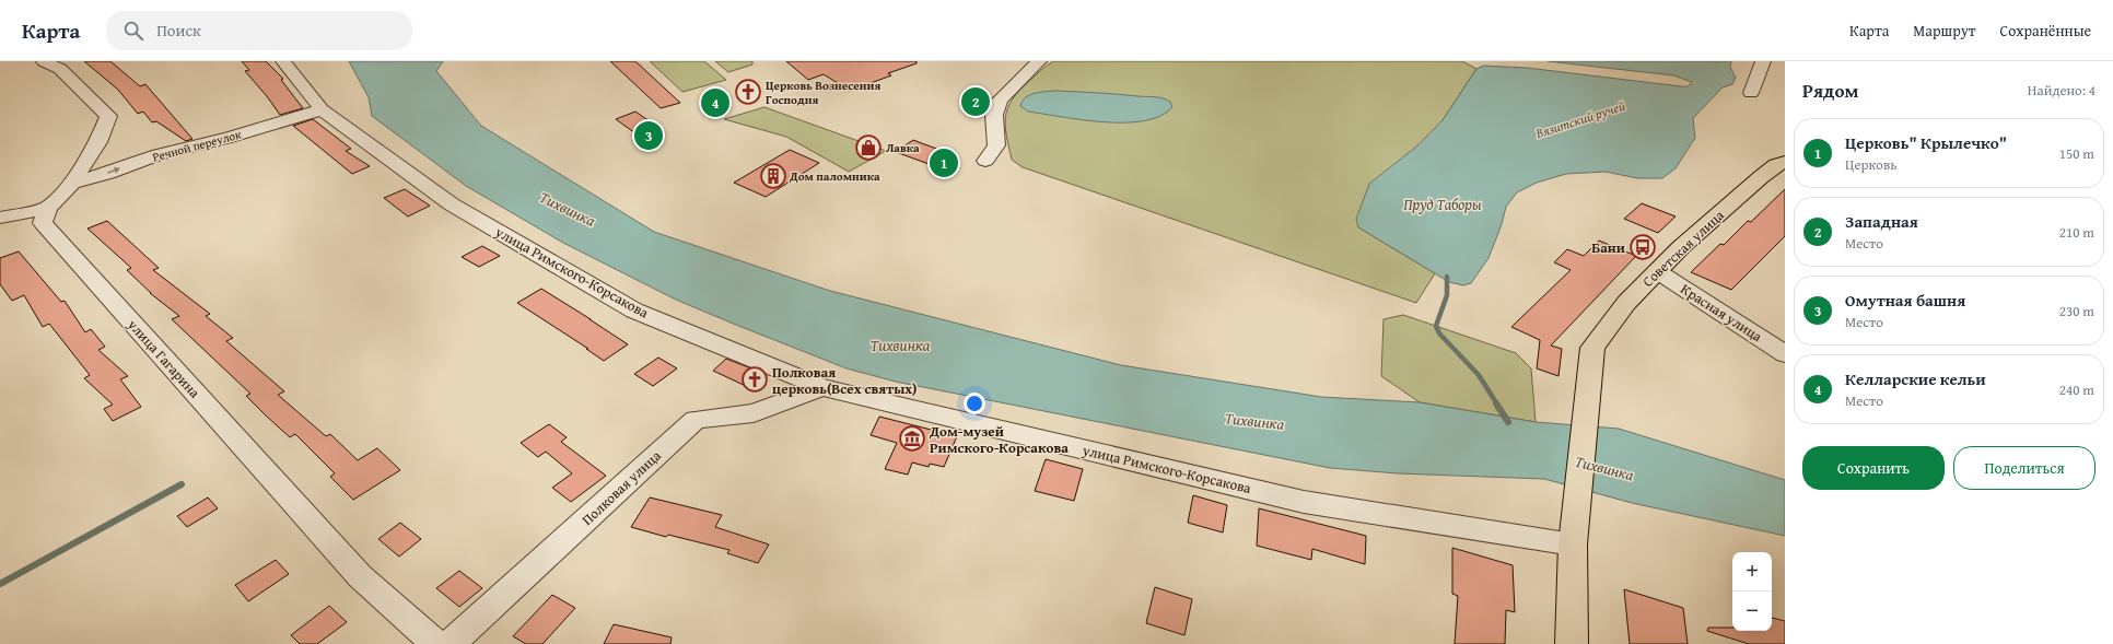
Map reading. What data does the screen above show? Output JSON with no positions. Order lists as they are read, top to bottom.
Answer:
{
  "streets": {
    "main road": ["Советская улица"],
    "street": [
      "Речной переулок",
      "улица Римского-Корсакова",
      "Красная улица",
      "улица Гагарина",
      "Полковая улица"
    ]
  },
  "crossings": [
    ["Речной переулок", "улица Римского-Корсакова"],
    ["Советская улица", "улица Римского-Корсакова"],
    ["Советская улица", "Красная улица"],
    ["улица Римского-Корсакова", "Полковая улица"]
  ],
  "one_way": ["Речной переулок"],
  "water": ["Вязитский ручей", "Пруд Таборы", "Тихвинка"],
  "places": {
    "church": ["Церковь Вознесения Господня", "Полковая церковь(Всех святых)"],
    "shop": ["Лавка"],
    "building": ["Дом паломника"],
    "bus stop": ["Бани"],
    "museum": ["Дом-музей Римского-Корсакова"]
  },
  "page": {
    "header": "Карта",
    "search": "Поиск",
    "nav": ["Карта", "Маршрут", "Сохранённые"],
    "heading": ["Рядом", "Найдено: 4"],
    "pins": [
      "2",
      "4",
      "3",
      "1"
    ],
    "list": [
      {
        "mark": "1",
        "name": "Церковь\" Крылечко\"",
        "note": "Церковь",
        "value": "150 m"
      },
      {
        "mark": "2",
        "name": "Западная",
        "note": "Место",
        "value": "210 m"
      },
      {
        "mark": "3",
        "name": "Омутная башня",
        "note": "Место",
        "value": "230 m"
      },
      {
        "mark": "4",
        "name": "Келларские кельи",
        "note": "Место",
        "value": "240 m"
      }
    ],
    "buttons": ["Сохранить", "Поделиться"],
    "map_buttons": ["+", "−"]
  }
}
